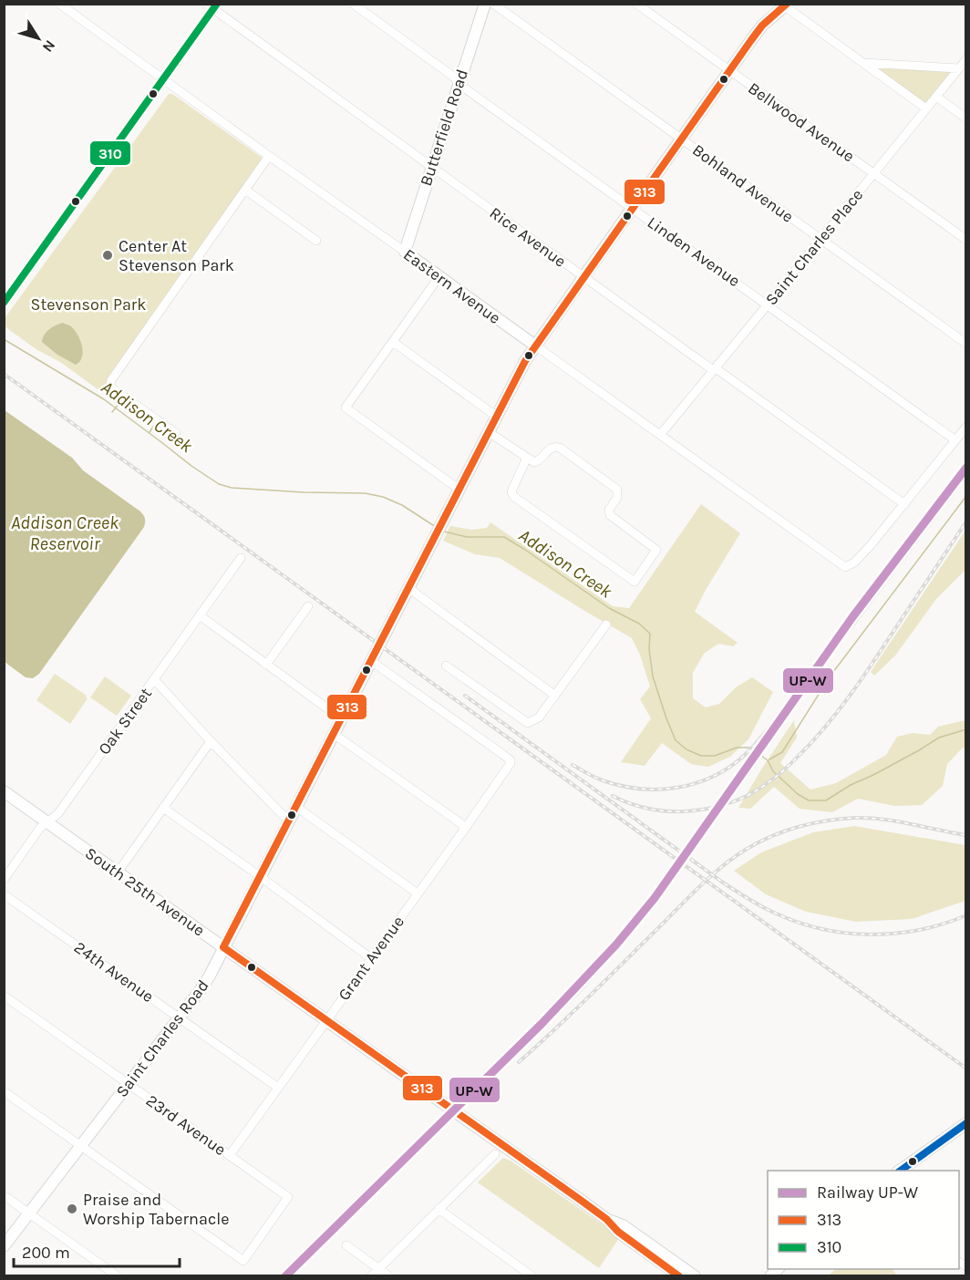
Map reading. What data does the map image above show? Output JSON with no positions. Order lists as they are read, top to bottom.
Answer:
{
  "streets": {
    "main road": [
      "Butterfield Road",
      "Eastern Avenue",
      "South 25th Avenue",
      "Saint Charles Road"
    ],
    "street": [
      "Bellwood Avenue",
      "Bohland Avenue",
      "Rice Avenue",
      "Saint Charles Place",
      "Linden Avenue",
      "Oak Street",
      "Grant Avenue",
      "24th Avenue",
      "23rd Avenue"
    ]
  },
  "crossings": [
    ["Bellwood Avenue", "Saint Charles Place"],
    ["Bellwood Avenue", "Saint Charles Road"],
    ["Butterfield Road", "Rice Avenue"],
    ["Butterfield Road", "Linden Avenue"],
    ["Butterfield Road", "Eastern Avenue"],
    ["Bohland Avenue", "Saint Charles Place"],
    ["Bohland Avenue", "Saint Charles Road"],
    ["Rice Avenue", "Saint Charles Place"],
    ["Rice Avenue", "Eastern Avenue"],
    ["Rice Avenue", "Saint Charles Road"],
    ["Saint Charles Place", "Linden Avenue"],
    ["Saint Charles Place", "Eastern Avenue"],
    ["Linden Avenue", "Saint Charles Road"],
    ["Eastern Avenue", "Saint Charles Road"],
    ["Oak Street", "South 25th Avenue"],
    ["South 25th Avenue", "Grant Avenue"],
    ["South 25th Avenue", "Saint Charles Road"],
    ["Grant Avenue", "24th Avenue"],
    ["Grant Avenue", "Saint Charles Road"],
    ["Grant Avenue", "23rd Avenue"],
    ["24th Avenue", "Saint Charles Road"],
    ["Saint Charles Road", "23rd Avenue"]
  ],
  "water": ["Addison Creek", "Addison Creek Reservoir"],
  "parks": ["Stevenson Park"],
  "places": ["Center At Stevenson Park", "Praise and Worship Tabernacle"],
  "lines": ["transit line 313", "transit line 310", "rail line UP-W"],
  "legend": ["Railway UP-W", "313", "310"],
  "scale_bar": "200 m",
  "north": "bottom right"
}
